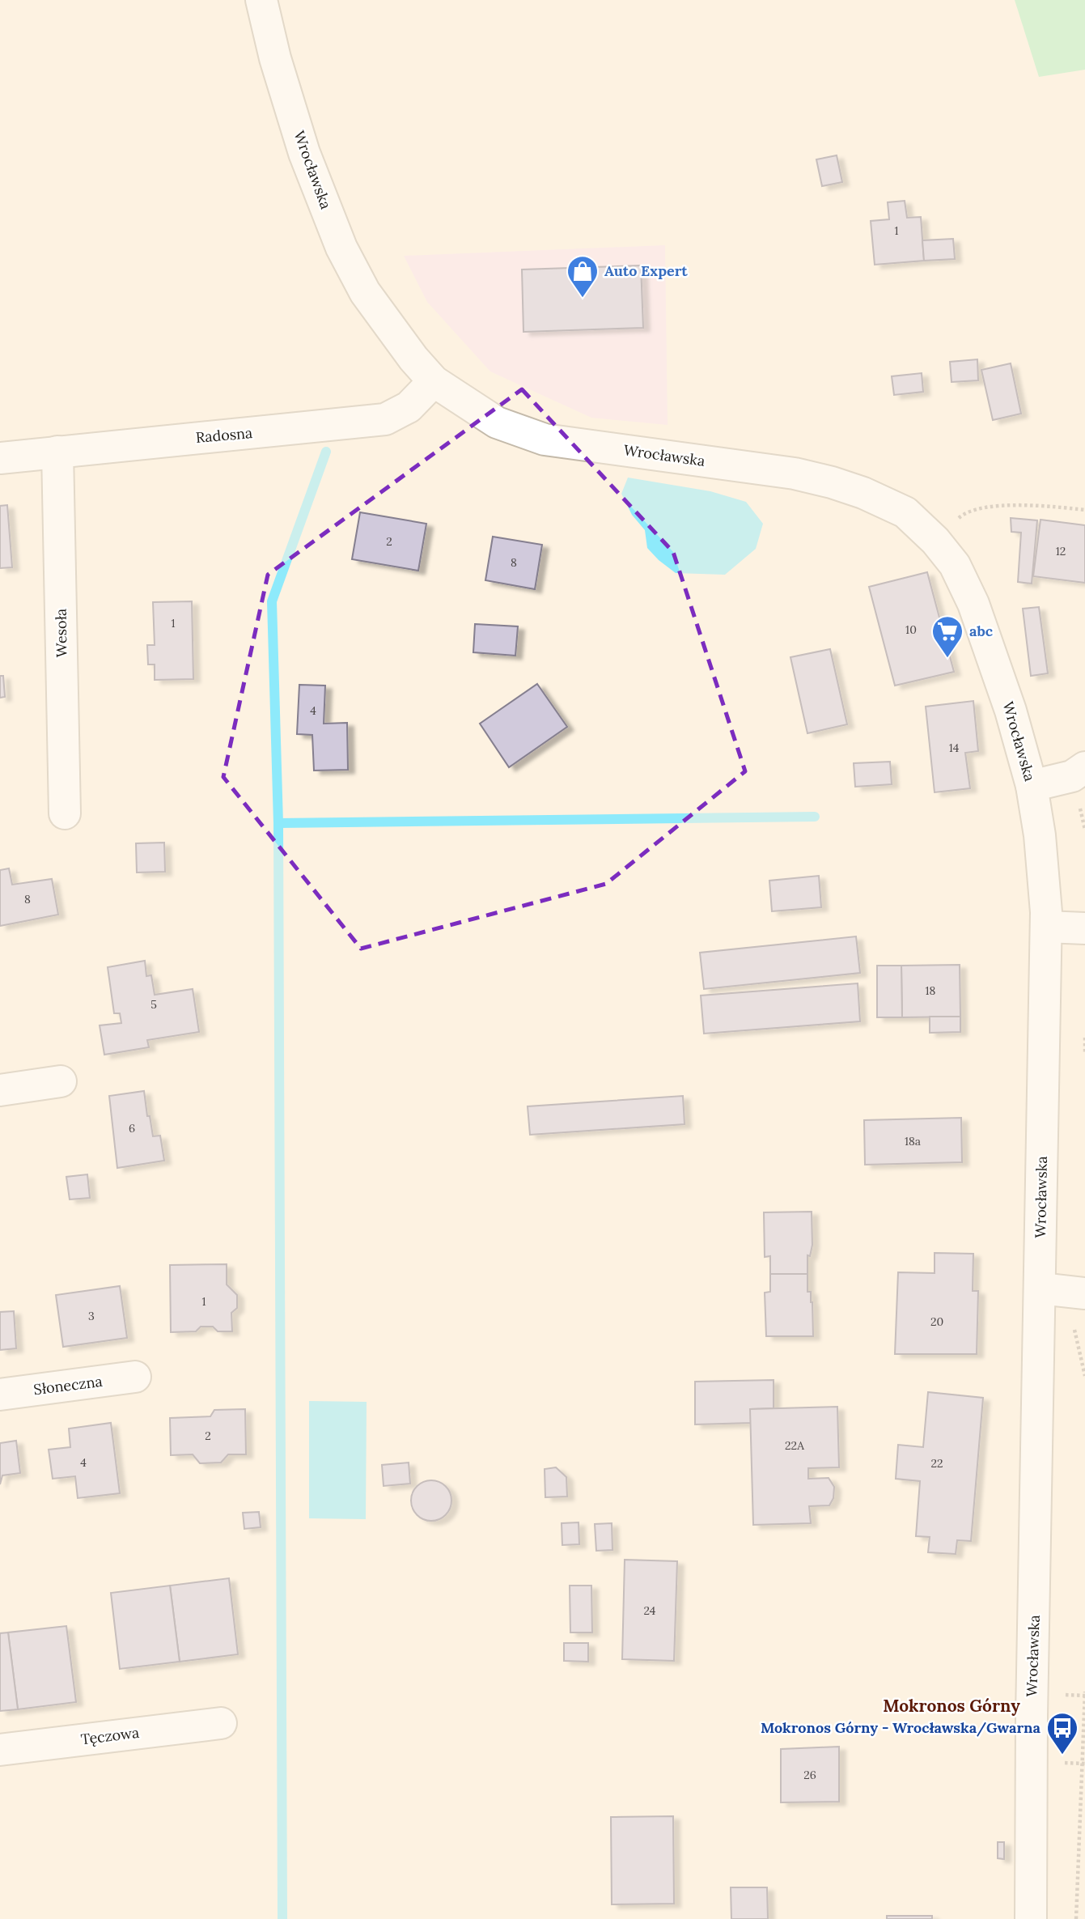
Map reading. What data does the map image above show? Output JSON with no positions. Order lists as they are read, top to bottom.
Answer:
{
  "streets": {
    "street": [
      "Wrocławska",
      "Radosna",
      "Wesoła",
      "Słoneczna",
      "Tęczowa"
    ]
  },
  "crossings": [
    ["Wrocławska", "Radosna"],
    ["Radosna", "Wesoła"]
  ],
  "districts": ["Mokronos Górny"],
  "places": {
    "shop": ["Auto Expert"],
    "supermarket": ["abc"],
    "bus stop": ["Mokronos Górny - Wrocławska/Gwarna"]
  },
  "house_numbers": [
    "1",
    "2",
    "12",
    "8",
    "1",
    "10",
    "4",
    "14",
    "8",
    "18",
    "5",
    "6",
    "18a",
    "1",
    "3",
    "20",
    "2",
    "22A",
    "4",
    "22",
    "24",
    "26"
  ]
}
